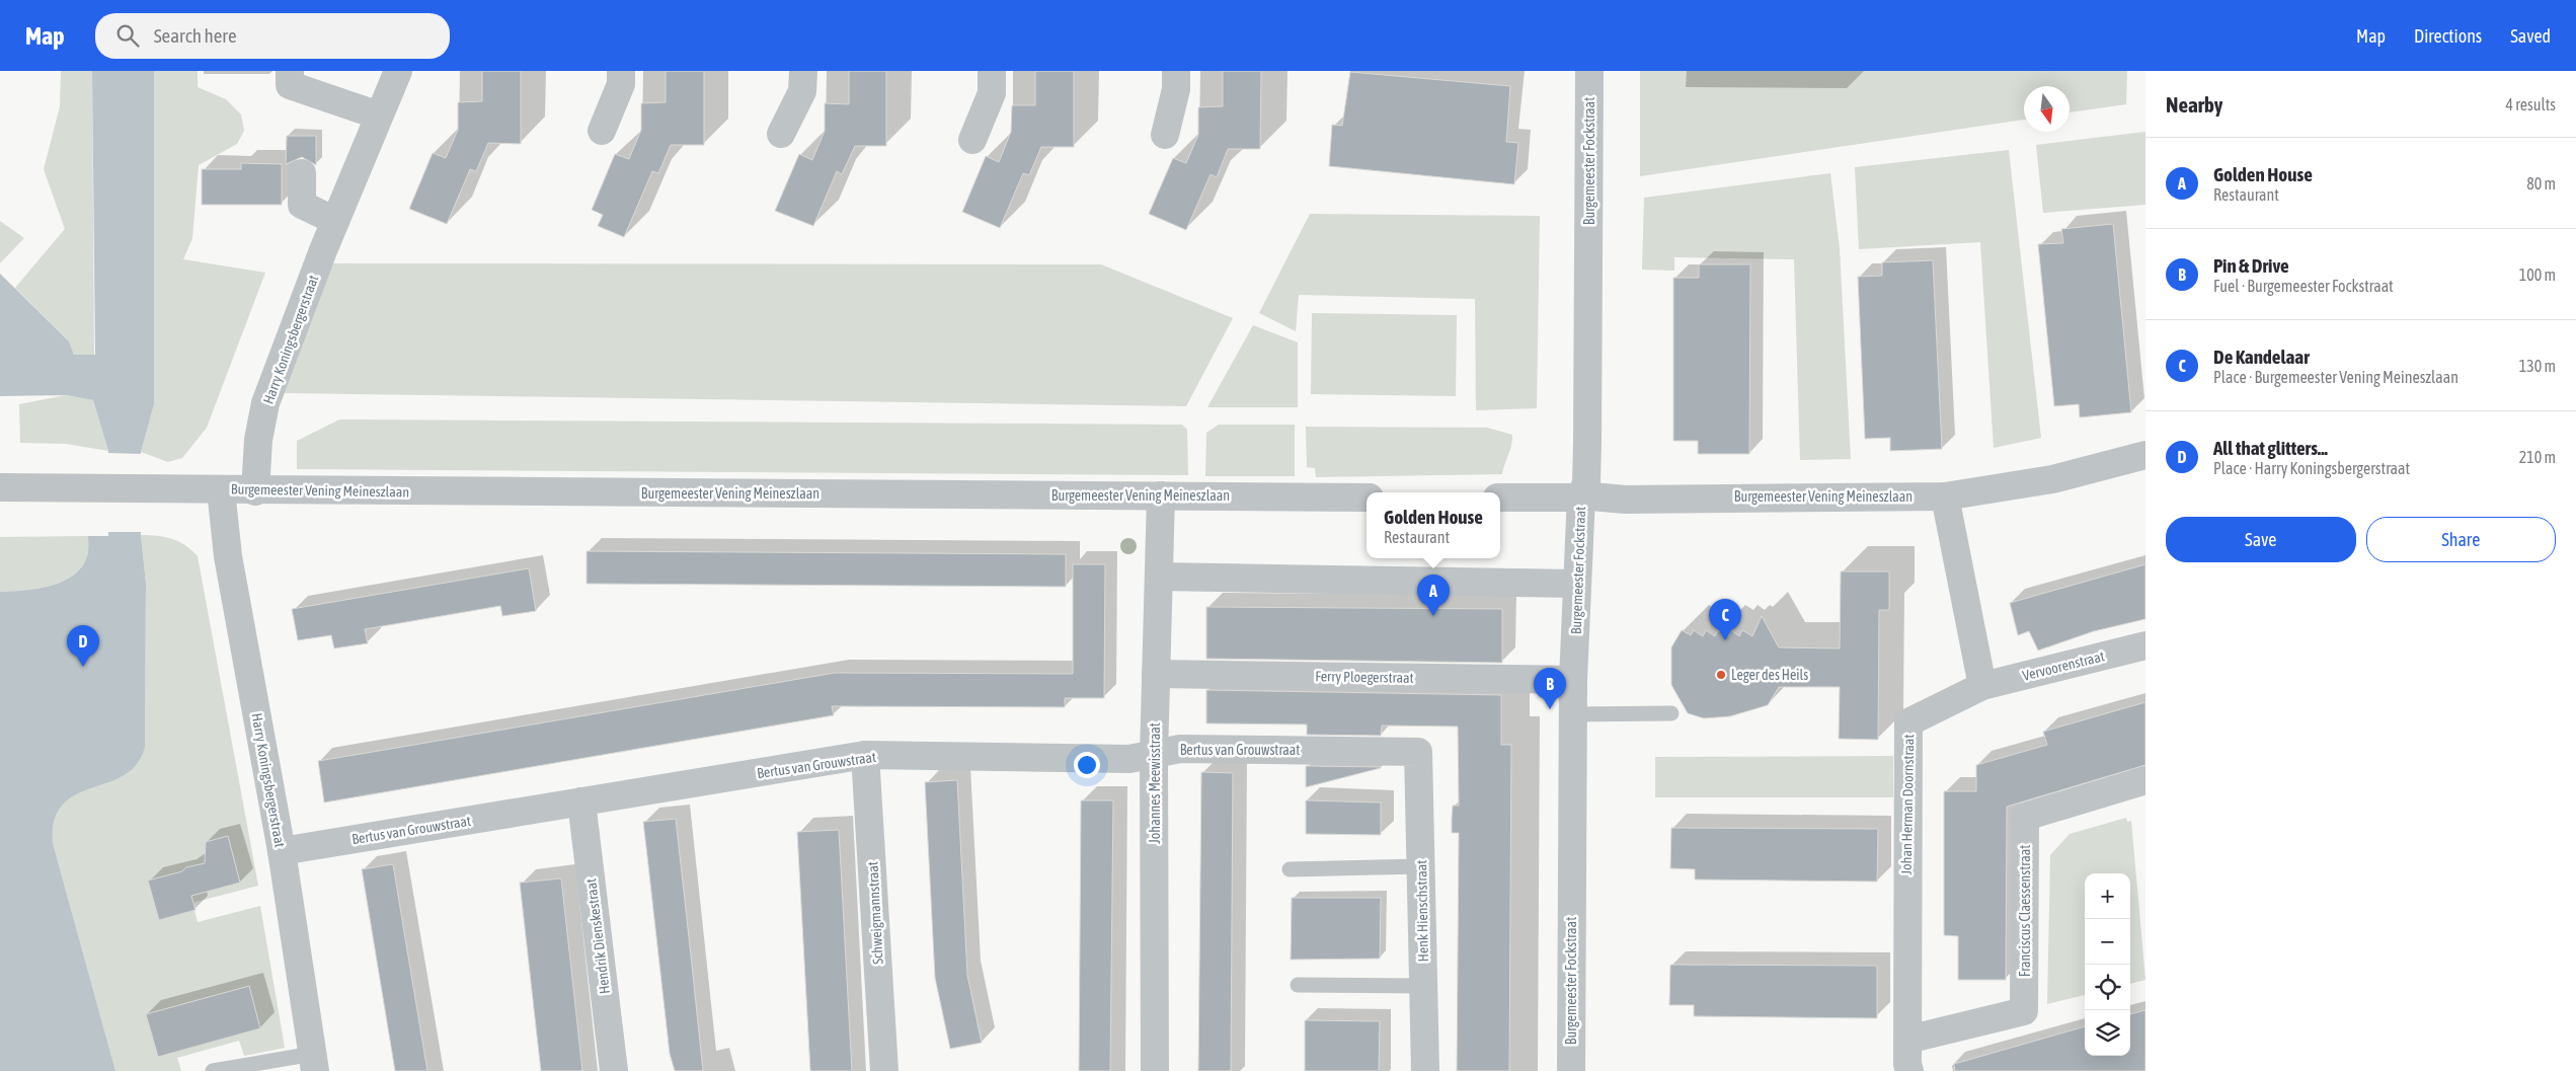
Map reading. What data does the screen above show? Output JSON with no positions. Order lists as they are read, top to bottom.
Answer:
{
  "streets": {
    "street": [
      "Burgemeester Fockstraat",
      "Harry Koningsbergerstraat",
      "Burgemeester Vening Meineszlaan",
      "Vervoorenstraat",
      "Ferry Ploegerstraat",
      "Bertus van Grouwstraat",
      "Johannes Meewisstraat",
      "Johan Herman Doornstraat",
      "Henk Hienschstraat",
      "Franciscus Claessenstraat",
      "Schweigmannstraat",
      "Hendrik Dienskestraat"
    ]
  },
  "crossings": [
    ["Burgemeester Fockstraat", "Burgemeester Vening Meineszlaan"],
    ["Burgemeester Fockstraat", "Ferry Ploegerstraat"],
    ["Harry Koningsbergerstraat", "Burgemeester Vening Meineszlaan"],
    ["Harry Koningsbergerstraat", "Bertus van Grouwstraat"],
    ["Burgemeester Vening Meineszlaan", "Johannes Meewisstraat"],
    ["Vervoorenstraat", "Johan Herman Doornstraat"],
    ["Ferry Ploegerstraat", "Johannes Meewisstraat"],
    ["Bertus van Grouwstraat", "Johannes Meewisstraat"],
    ["Bertus van Grouwstraat", "Henk Hienschstraat"],
    ["Bertus van Grouwstraat", "Schweigmannstraat"],
    ["Bertus van Grouwstraat", "Hendrik Dienskestraat"],
    ["Johan Herman Doornstraat", "Franciscus Claessenstraat"]
  ],
  "places": ["Leger des Heils"],
  "north": "bottom",
  "page": {
    "header": "Map",
    "search": "Search here",
    "nav": ["Map", "Directions", "Saved"],
    "heading": ["Nearby", "4 results"],
    "list": [
      {
        "mark": "A",
        "name": "Golden House",
        "note": "Restaurant",
        "value": "80 m"
      },
      {
        "mark": "B",
        "name": "Pin & Drive",
        "note": "Fuel · Burgemeester Fockstraat",
        "value": "100 m"
      },
      {
        "mark": "C",
        "name": "De Kandelaar",
        "note": "Place · Burgemeester Vening Meineszlaan",
        "value": "130 m"
      },
      {
        "mark": "D",
        "name": "All that glitters...",
        "note": "Place · Harry Koningsbergerstraat",
        "value": "210 m"
      }
    ],
    "popup": ["Golden House", "Restaurant"],
    "buttons": ["Save", "Share"],
    "pins": [
      "A",
      "C",
      "D",
      "B"
    ],
    "map_buttons": ["+", "−"]
  }
}
